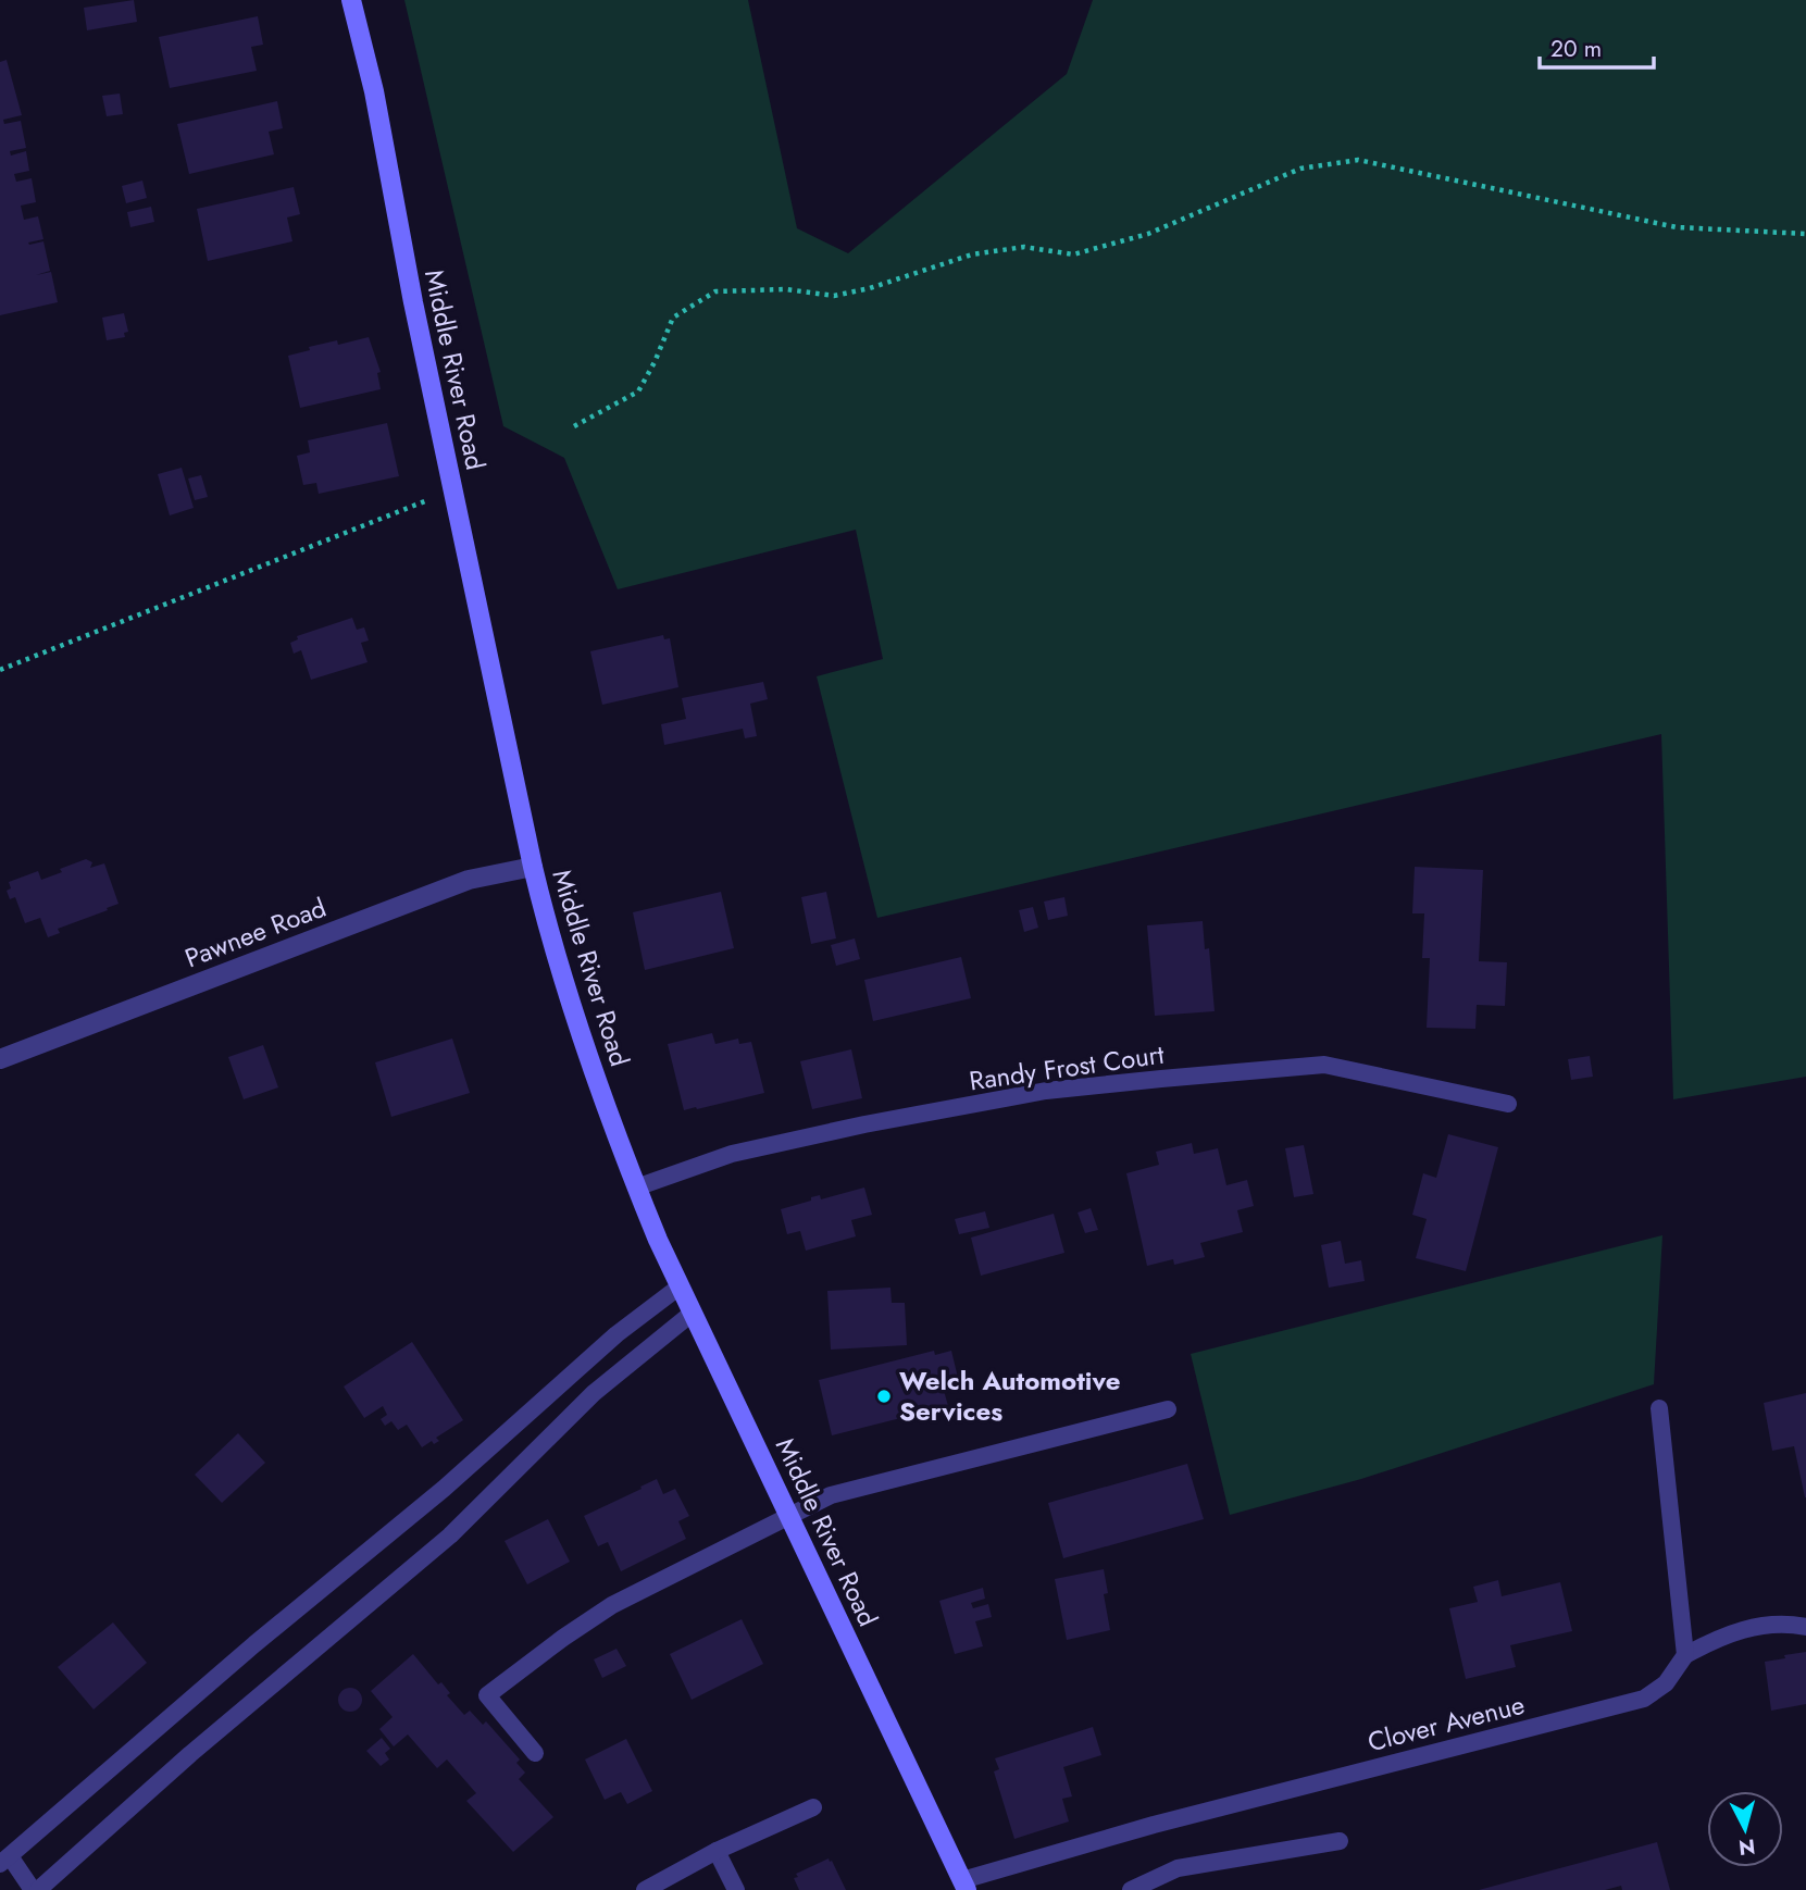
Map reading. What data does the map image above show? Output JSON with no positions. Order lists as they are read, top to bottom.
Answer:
{
  "streets": {
    "street": ["Middle River Road", "Pawnee Road"],
    "lane": ["Randy Frost Court", "Clover Avenue"]
  },
  "crossings": [
    ["Middle River Road", "Pawnee Road"],
    ["Middle River Road", "Randy Frost Court"],
    ["Middle River Road", "Clover Avenue"]
  ],
  "places": ["Welch Automotive Services"],
  "scale_bar": "20 m",
  "north": "bottom"
}
